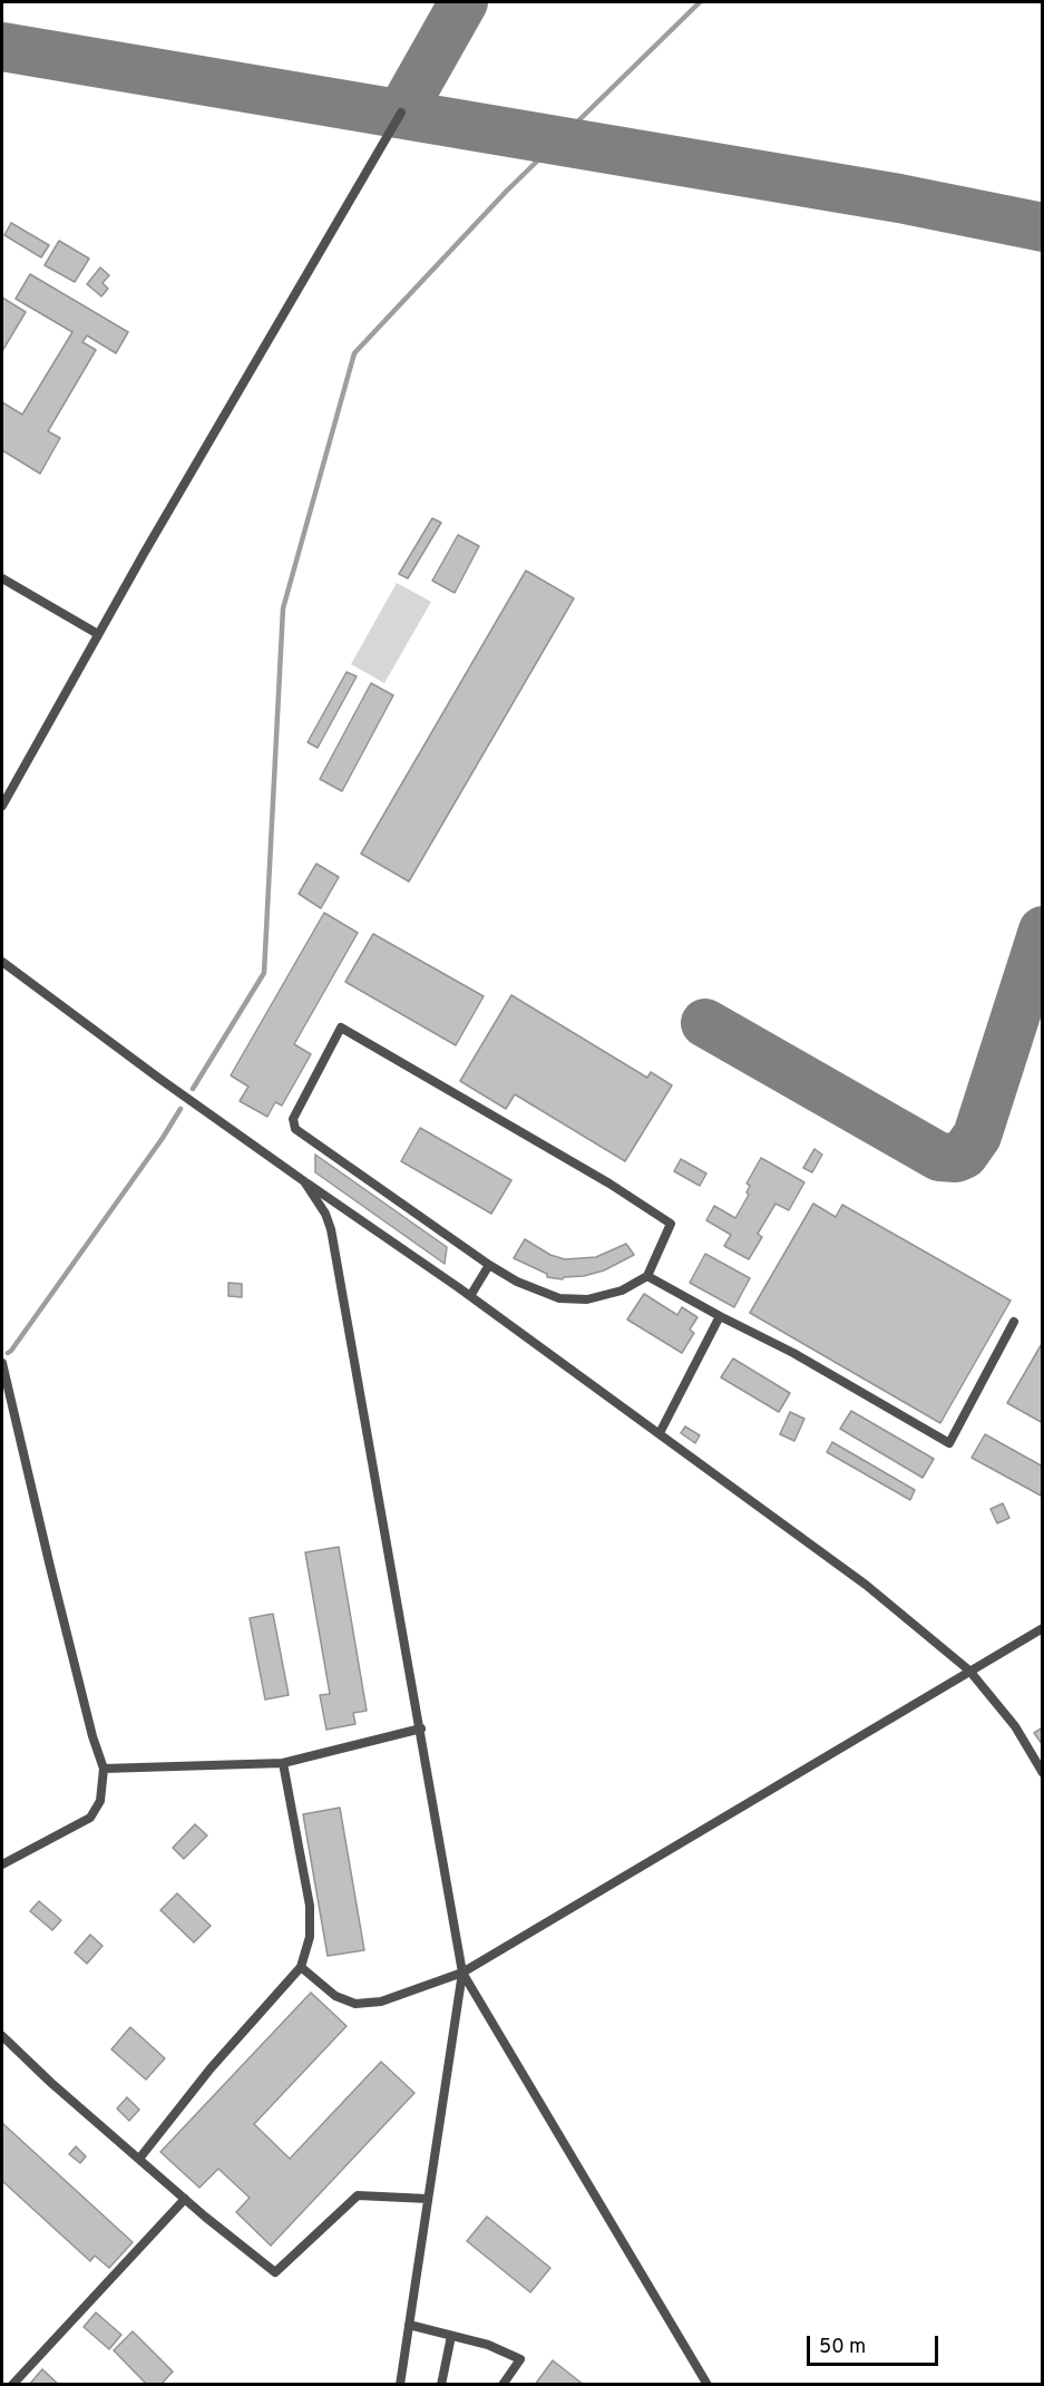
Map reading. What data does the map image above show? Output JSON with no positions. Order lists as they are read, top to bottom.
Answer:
{
  "scale_bar": "50 m"
}
